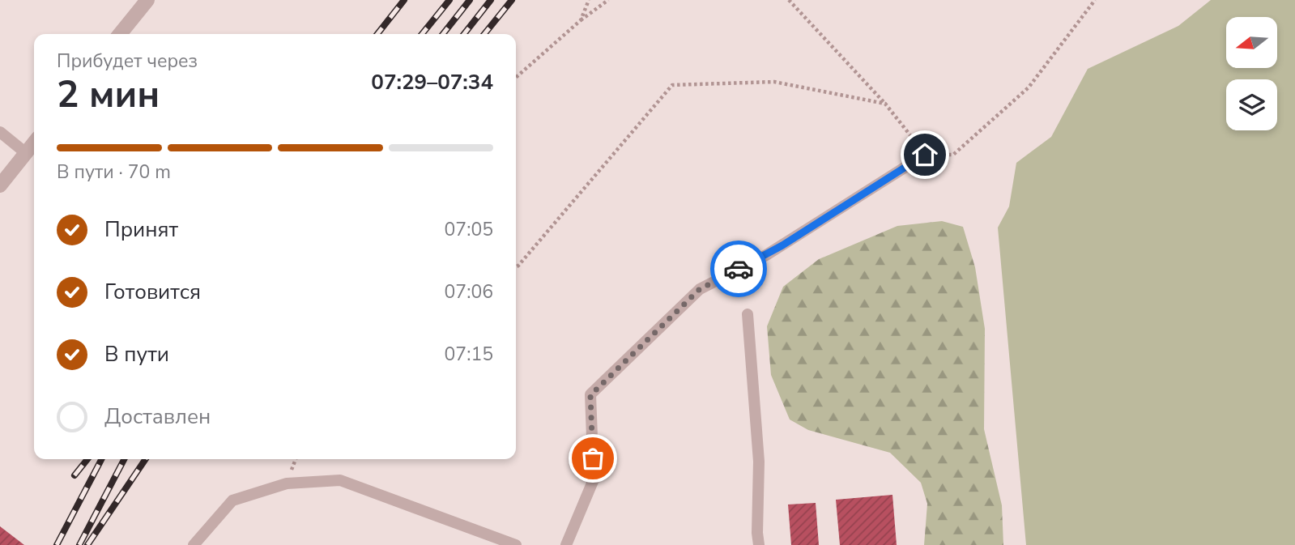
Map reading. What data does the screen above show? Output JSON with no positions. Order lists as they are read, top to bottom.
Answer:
{
  "north": "left",
  "page": {
    "heading": ["2 мин", "Прибудет через", "07:29–07:34"],
    "bar": "В пути · 70 m",
    "list": [
      ["Принят", "07:05"],
      ["Готовится", "07:06"],
      ["В пути", "07:15"],
      "Доставлен"
    ]
  }
}
